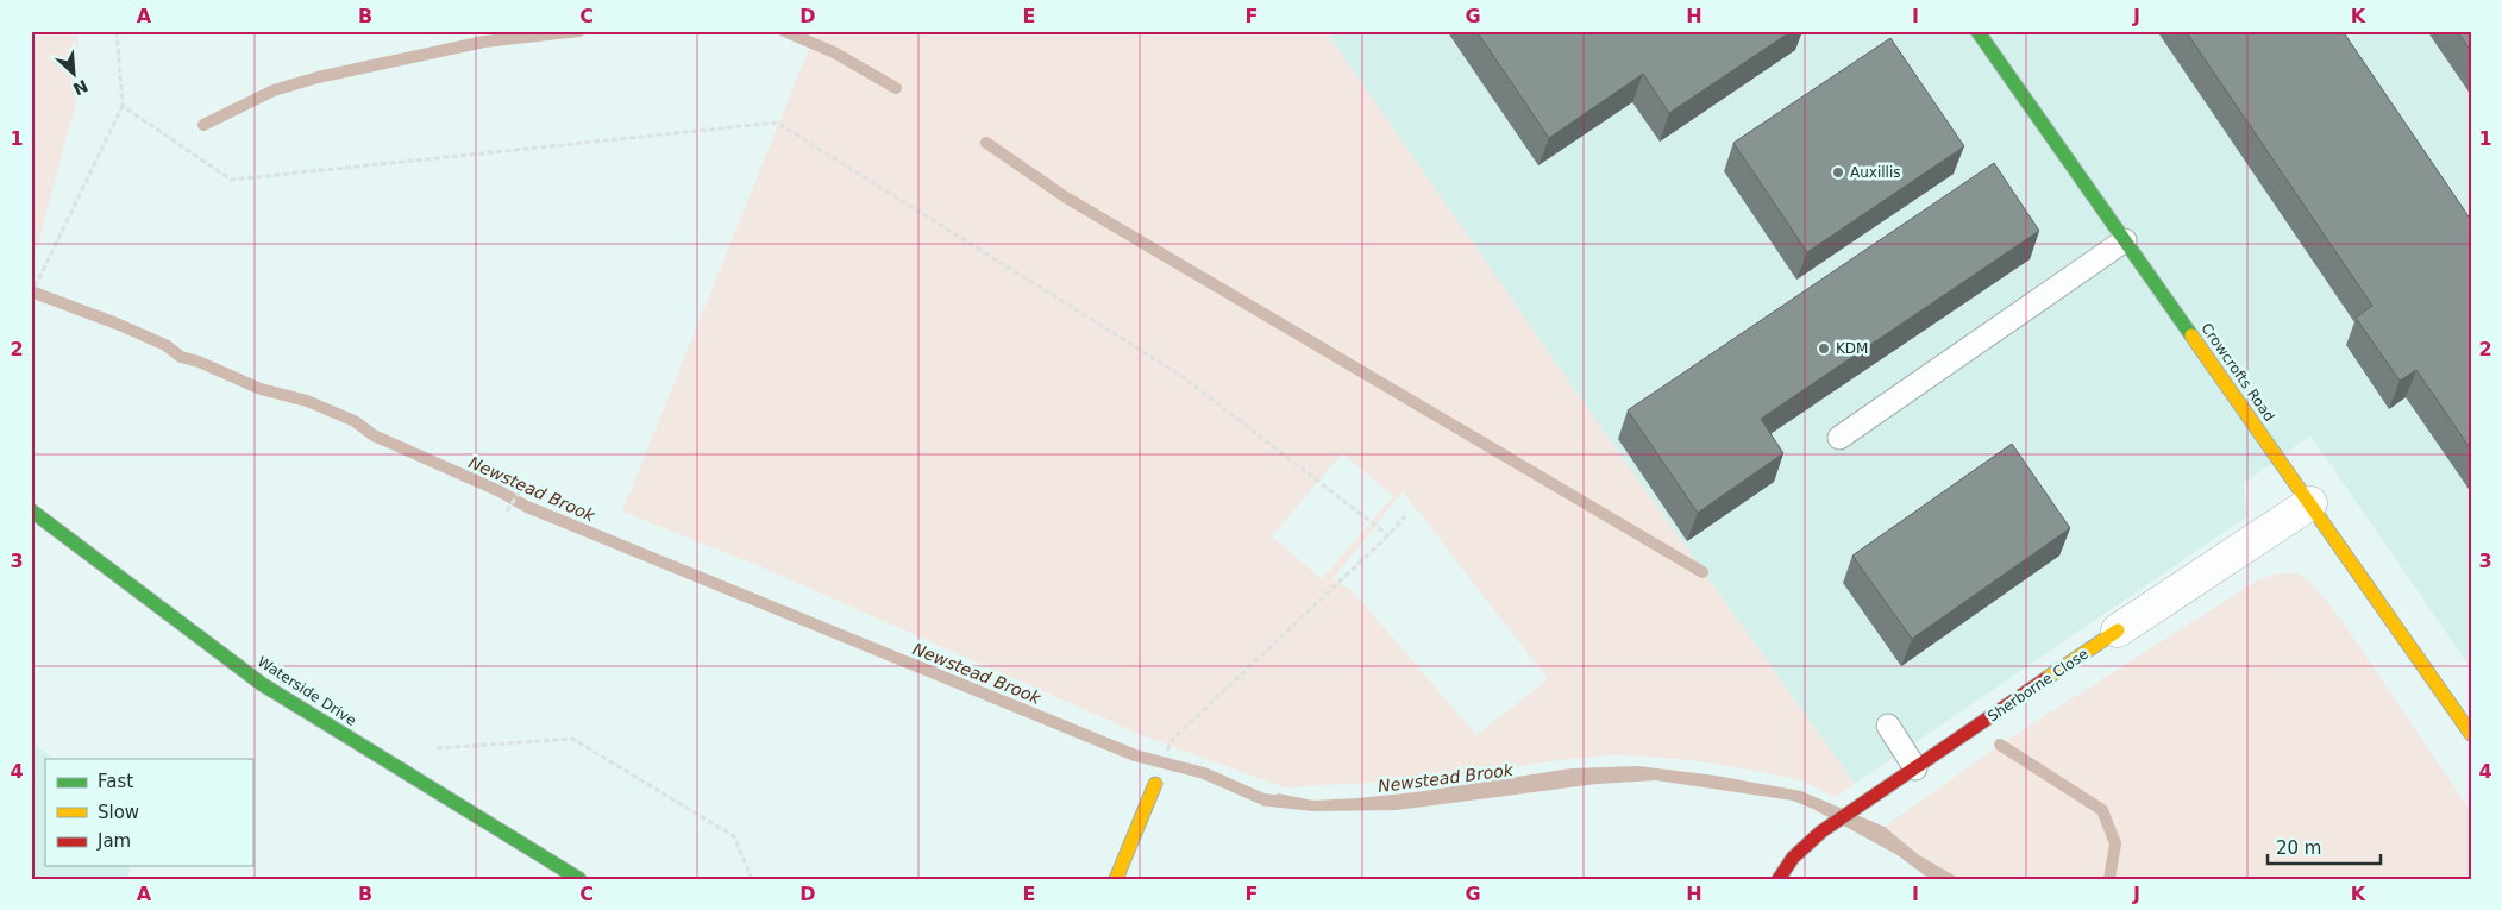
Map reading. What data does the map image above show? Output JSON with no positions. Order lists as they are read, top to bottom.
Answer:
{
  "streets": {
    "street": ["Crowcrofts Road", "Sherborne Close", "Waterside Drive"]
  },
  "crossings": [
    ["Crowcrofts Road", "Sherborne Close"]
  ],
  "water": ["Newstead Brook"],
  "places": ["Auxillis", "KDM"],
  "legend": ["Fast", "Slow", "Jam"],
  "scale_bar": "20 m",
  "north": "bottom right",
  "grid": {
    "columns": [
      "A",
      "B",
      "C",
      "D",
      "E",
      "F",
      "G",
      "H",
      "I",
      "J",
      "K"
    ],
    "rows": [
      "1",
      "2",
      "3",
      "4"
    ]
  }
}
